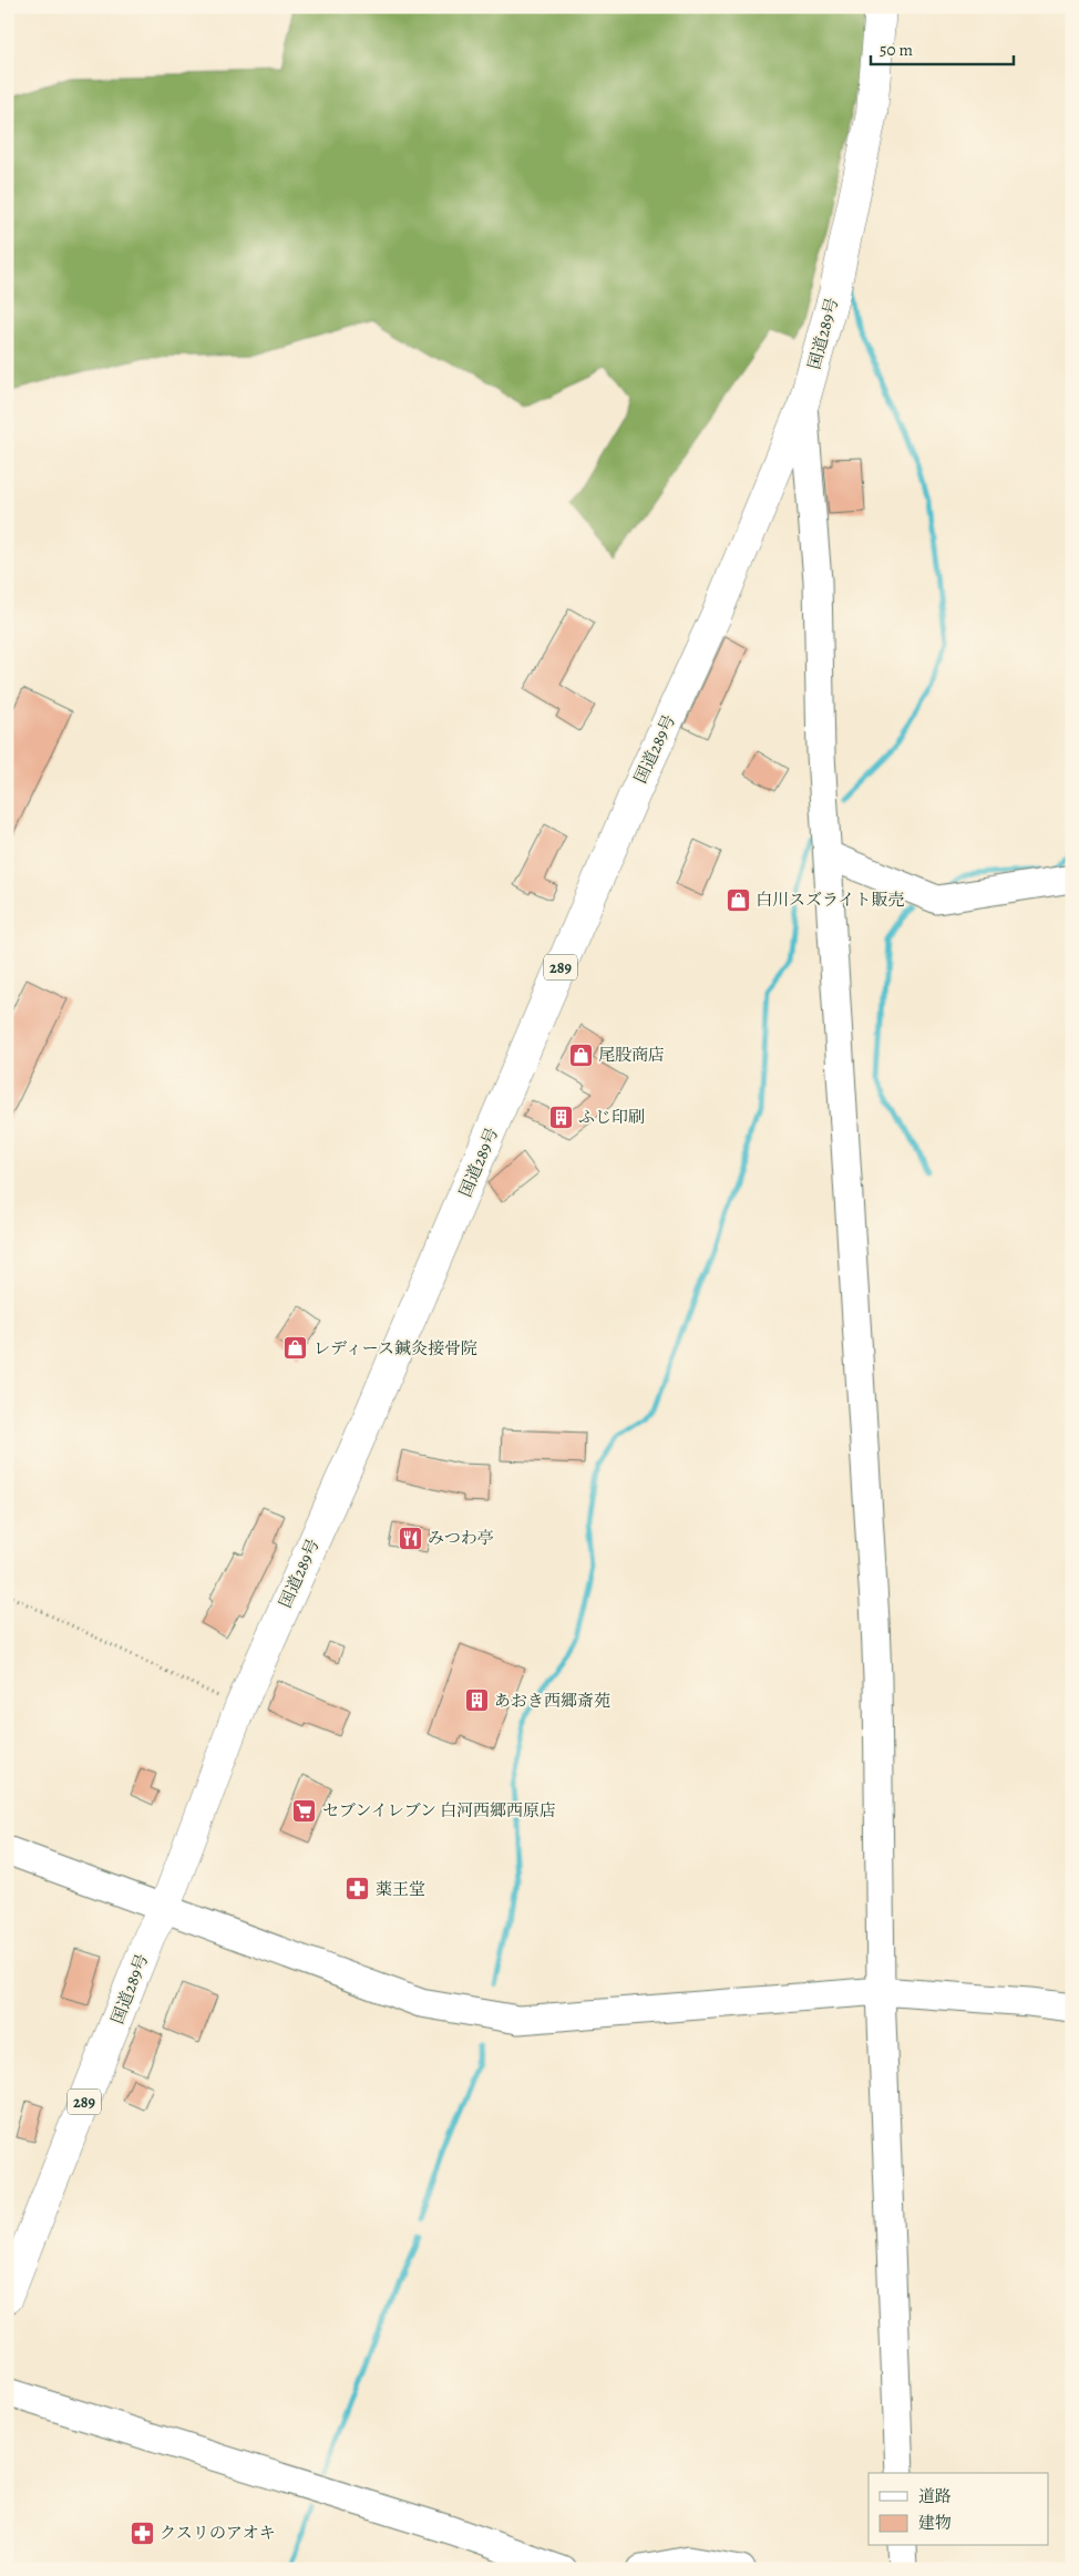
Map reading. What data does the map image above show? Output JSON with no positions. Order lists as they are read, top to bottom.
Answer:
{
  "streets": {
    "highway": ["国道289号", "289"]
  },
  "places": {
    "shop": ["白川スズライト販売", "尾股商店", "レディース鍼灸接骨院"],
    "building": ["ふじ印刷", "あおき西郷斎苑"],
    "restaurant": ["みつわ亭"],
    "supermarket": ["セブンイレブン 白河西郷西原店"],
    "pharmacy": ["薬王堂", "クスリのアオキ"]
  },
  "legend": ["道路", "建物"],
  "scale_bar": "50 m"
}
